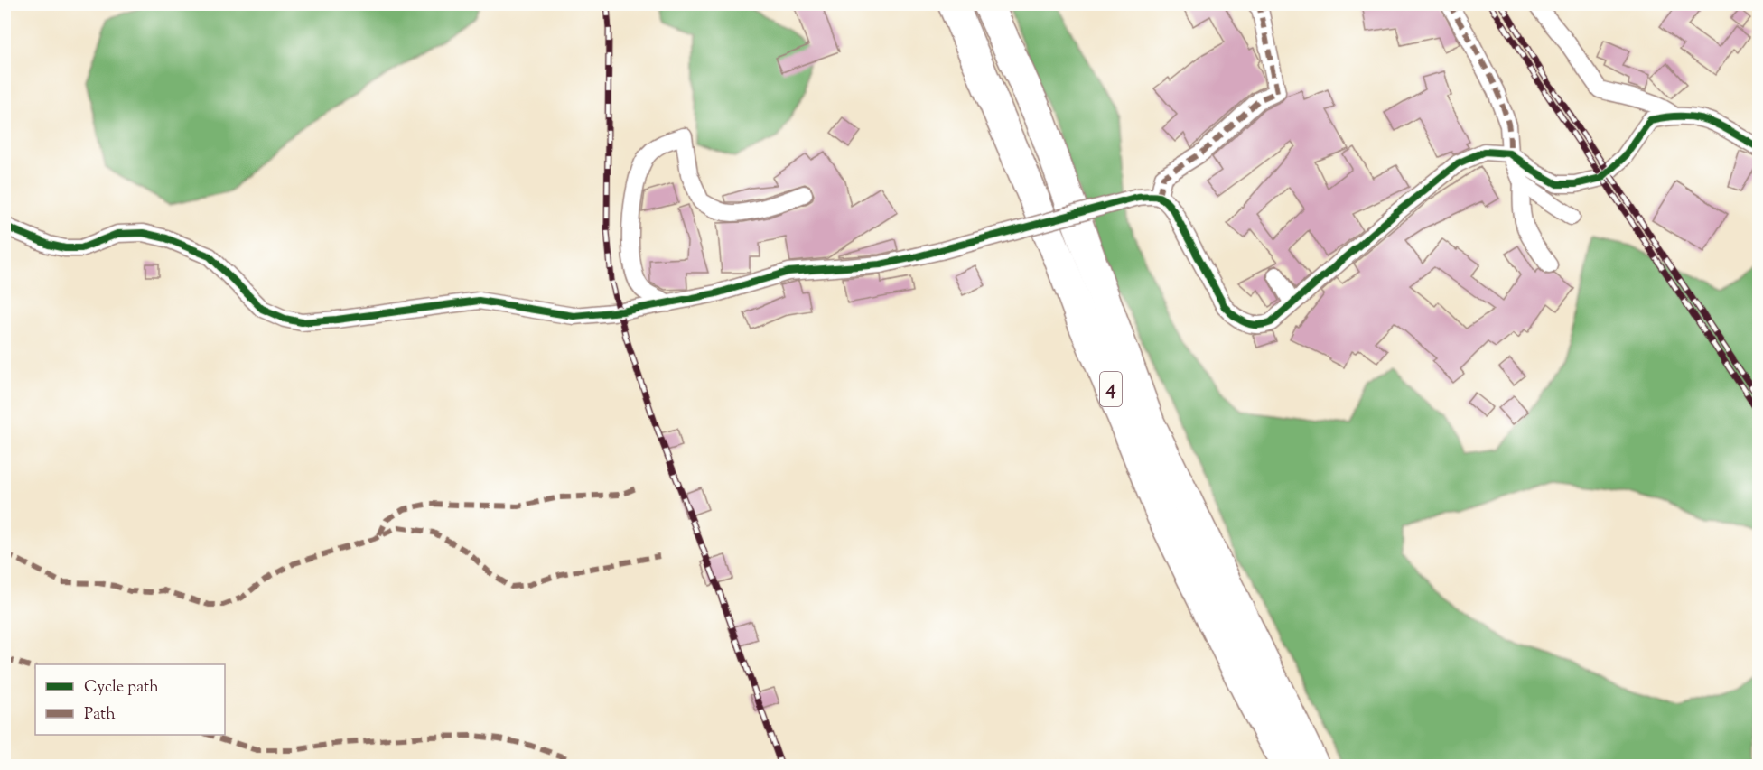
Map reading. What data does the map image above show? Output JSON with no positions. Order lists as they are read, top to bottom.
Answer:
{
  "streets": {
    "highway": ["4"]
  },
  "legend": ["Cycle path", "Path"]
}
